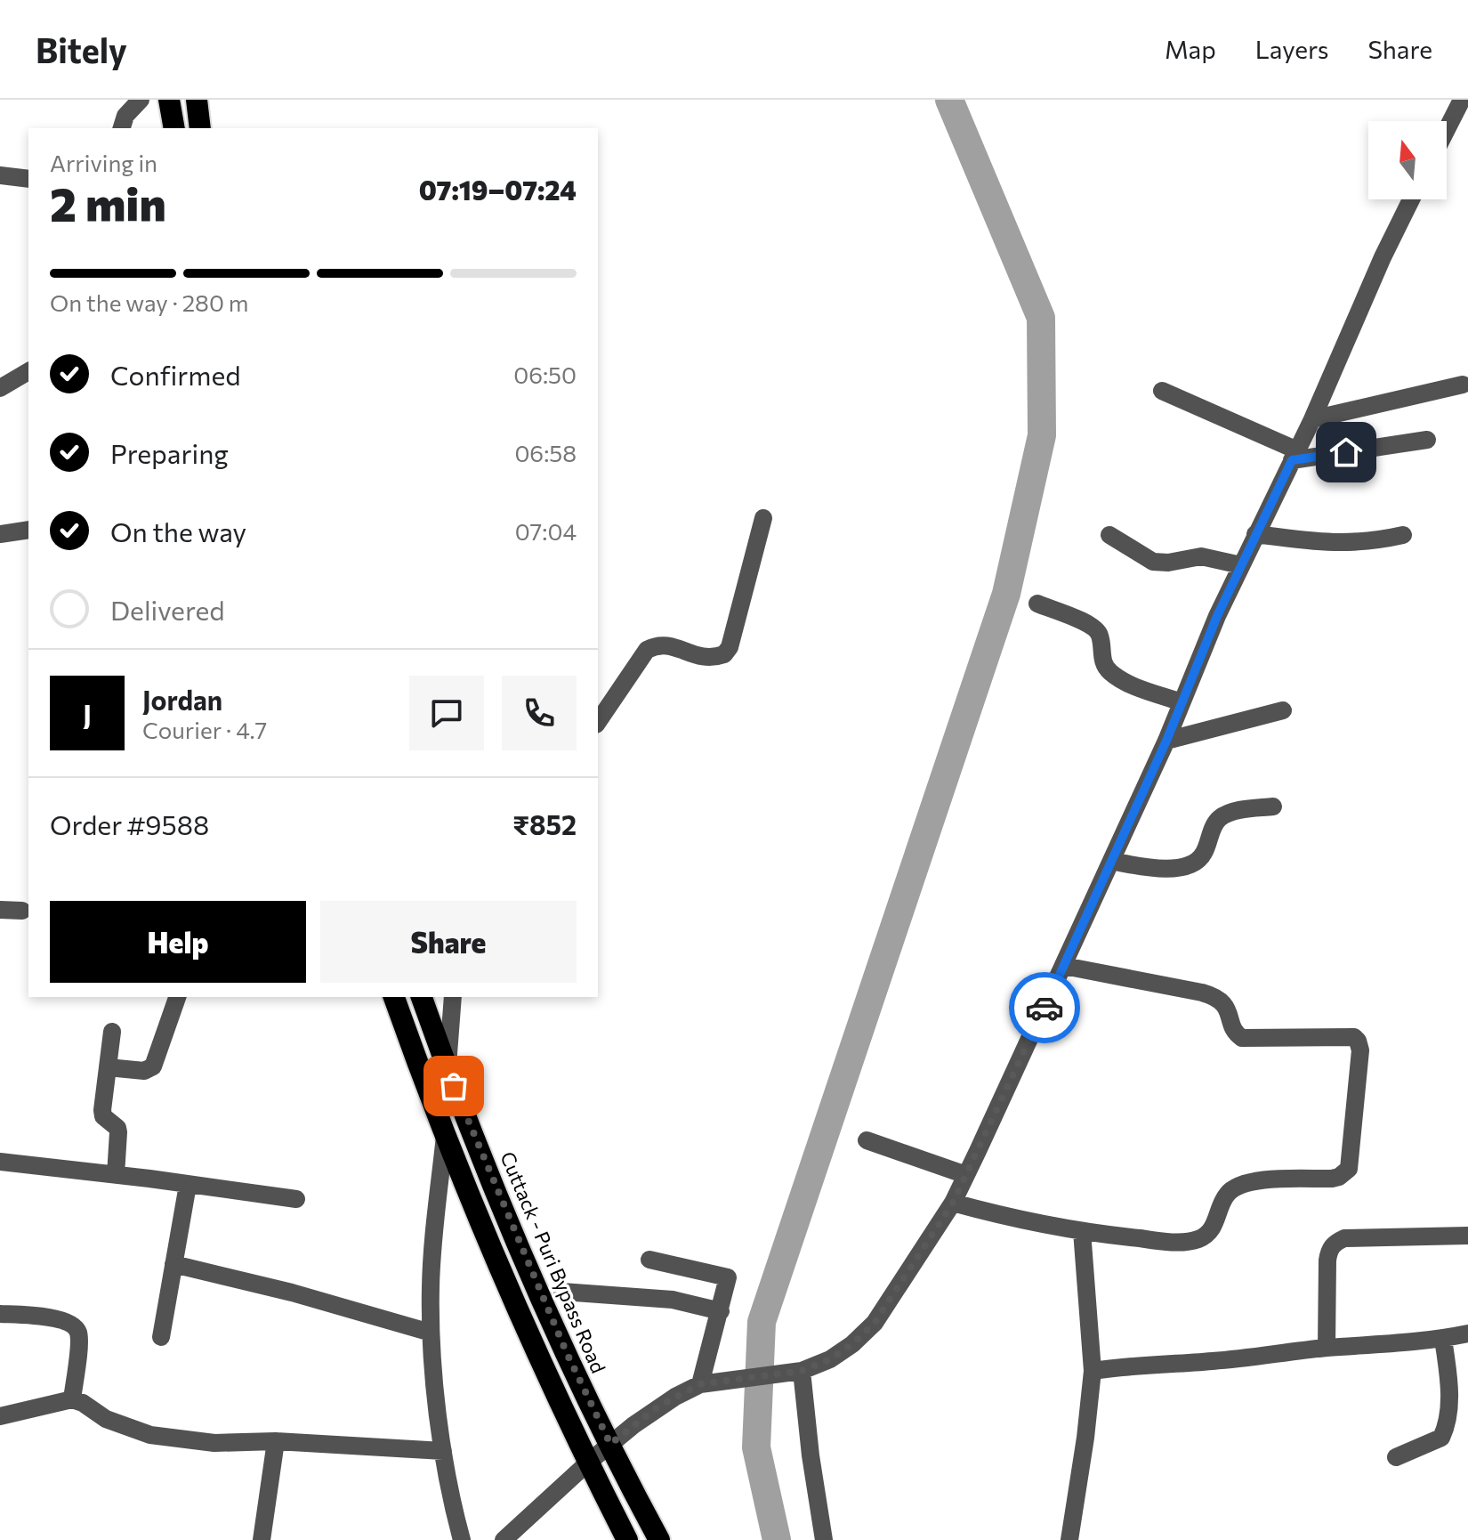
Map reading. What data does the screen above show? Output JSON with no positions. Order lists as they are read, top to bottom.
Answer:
{
  "streets": {
    "highway": ["Cuttack - Puri Bypass Road"]
  },
  "north": "top",
  "page": {
    "header": "Bitely",
    "nav": ["Map", "Layers", "Share"],
    "heading": ["2 min", "Arriving in", "07:19–07:24"],
    "panel": [
      "Jordan",
      "Courier · 4.7",
      "Order #9588",
      "₹852"
    ],
    "bar": "On the way · 280 m",
    "list": [
      ["Confirmed", "06:50"],
      ["Preparing", "06:58"],
      ["On the way", "07:04"],
      "Delivered"
    ],
    "round": "J",
    "buttons": ["Help", "Share"]
  }
}
